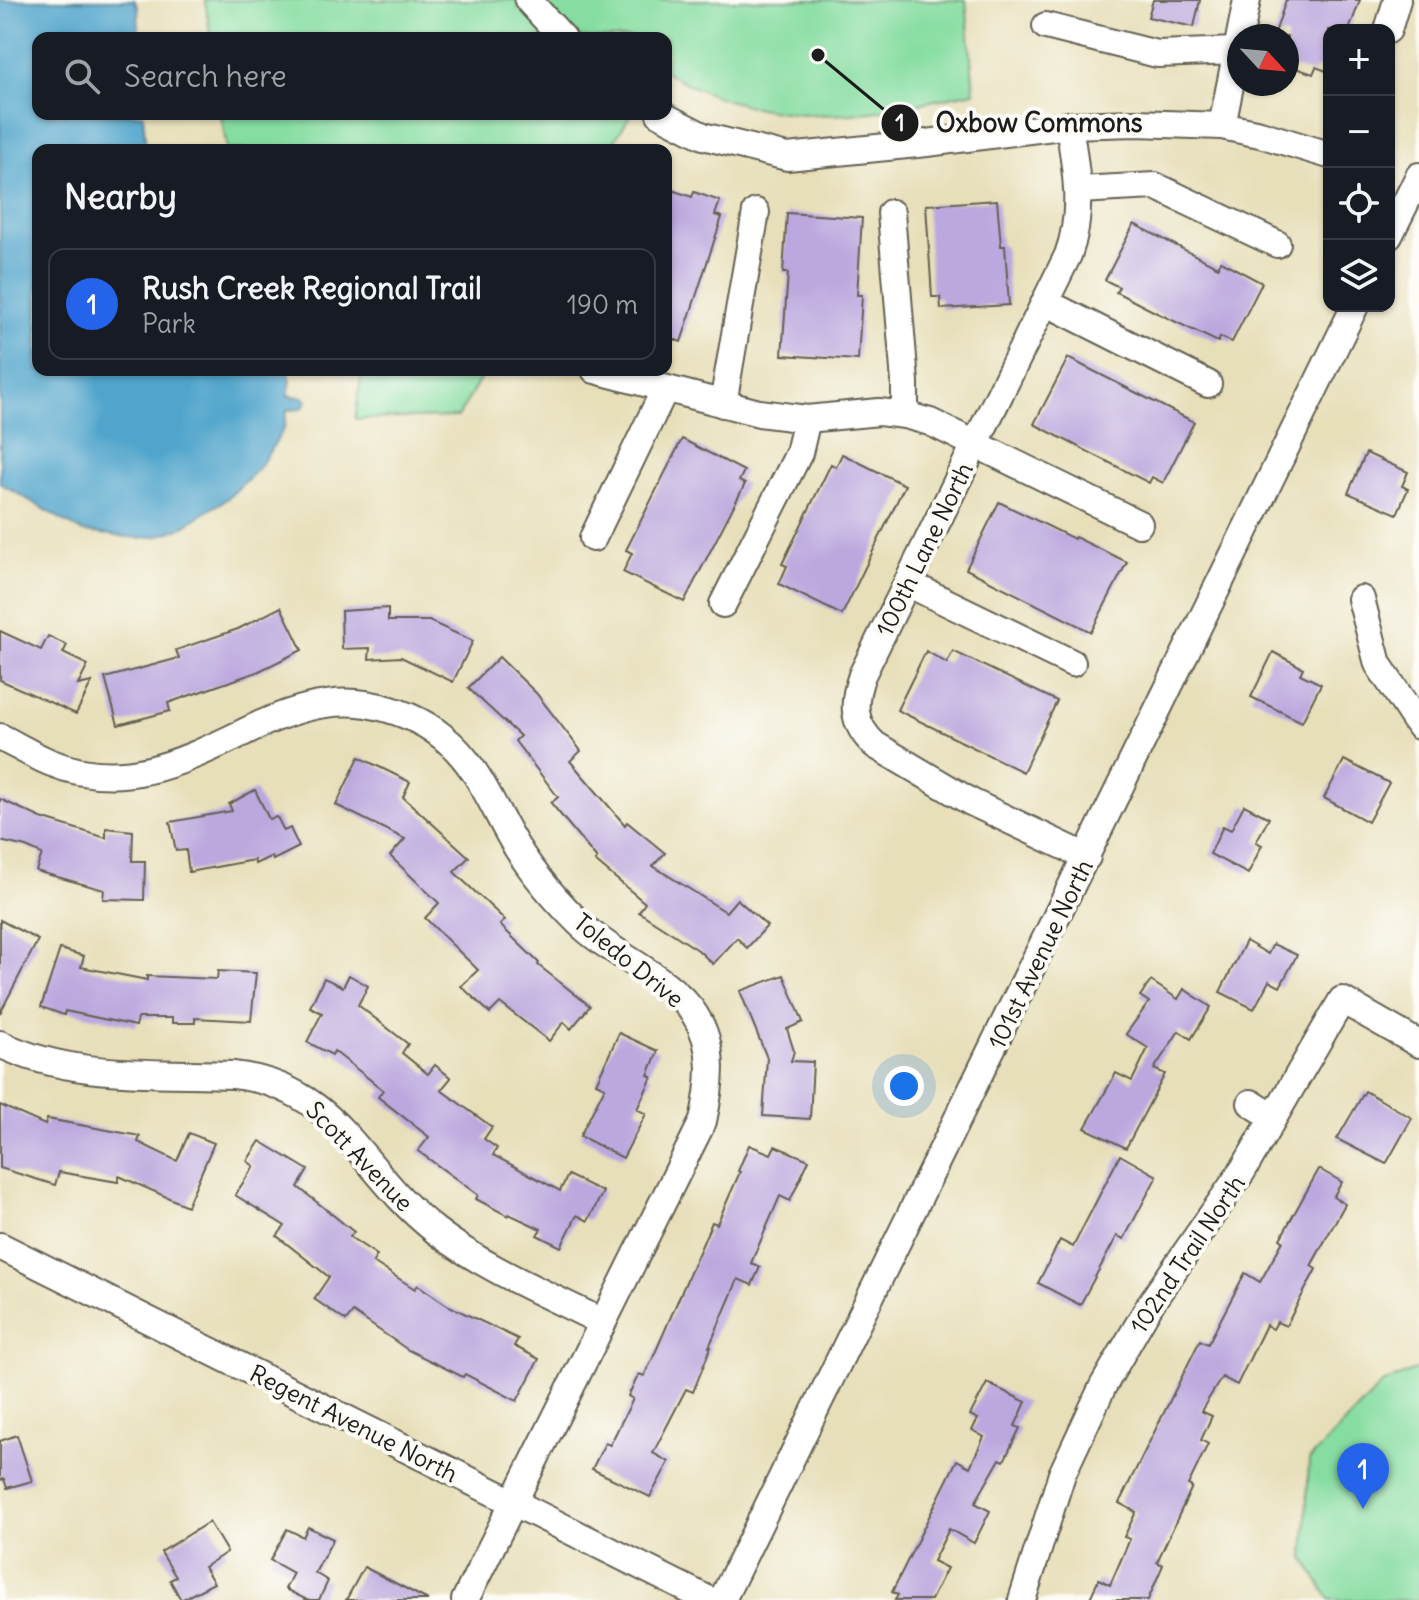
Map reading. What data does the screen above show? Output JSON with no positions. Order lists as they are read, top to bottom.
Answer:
{
  "streets": {
    "street": [
      "100th Lane North",
      "101st Avenue North",
      "Toledo Drive",
      "Scott Avenue",
      "102nd Trail North",
      "Regent Avenue North"
    ]
  },
  "crossings": [
    ["100th Lane North", "101st Avenue North"],
    ["Toledo Drive", "Scott Avenue"],
    ["Toledo Drive", "Regent Avenue North"]
  ],
  "places": ["Oxbow Commons"],
  "north": "bottom right",
  "page": {
    "map_buttons": ["+", "−"],
    "search": "Search here",
    "heading": "Nearby",
    "list": [
      {
        "mark": "1",
        "name": "Rush Creek Regional Trail",
        "note": "Park",
        "value": "190 m"
      }
    ],
    "pins": "1"
  }
}
